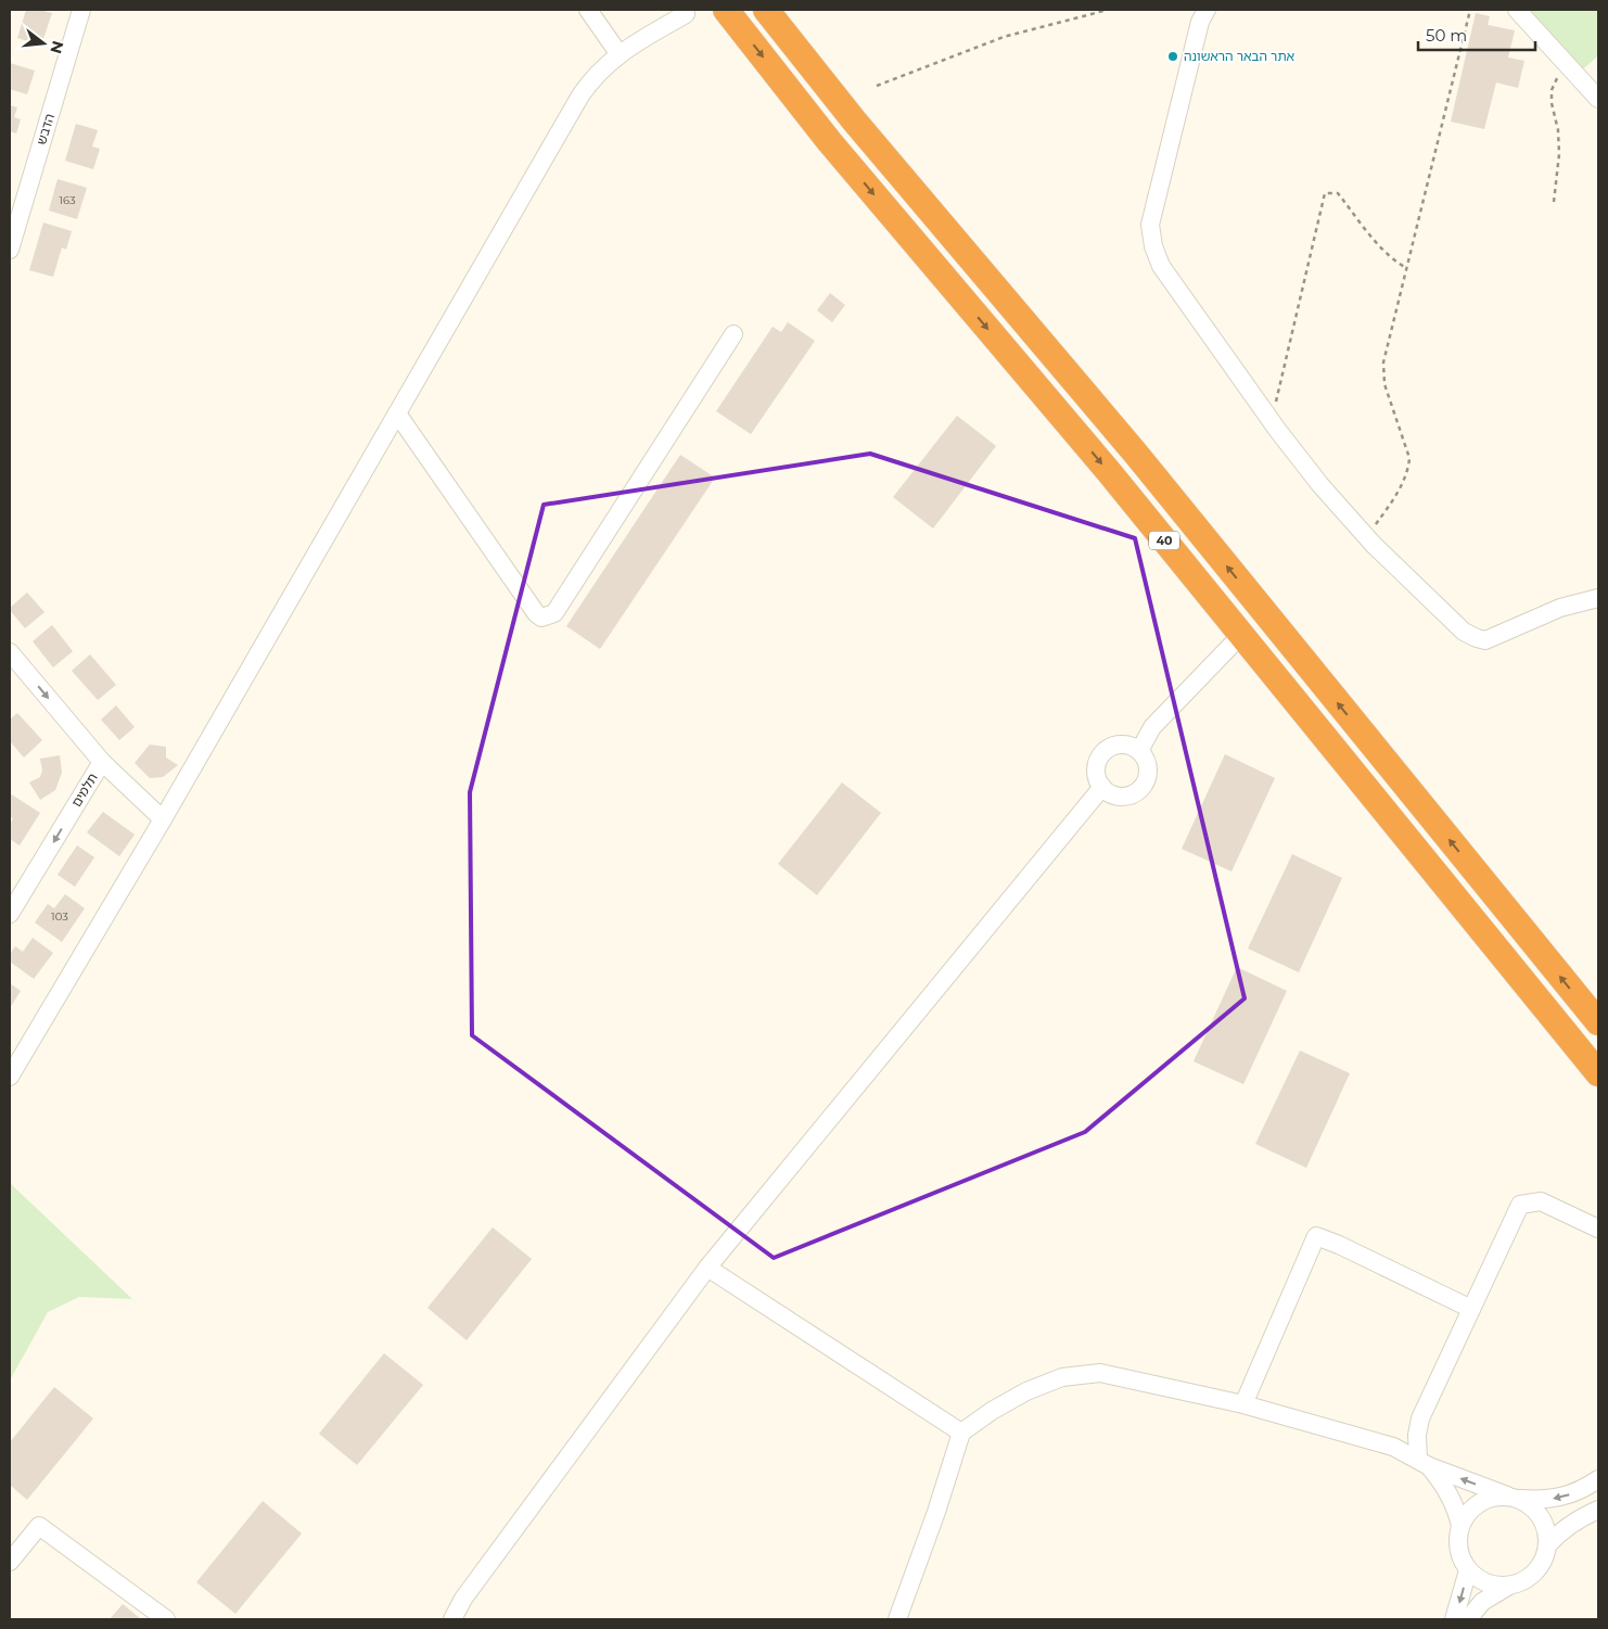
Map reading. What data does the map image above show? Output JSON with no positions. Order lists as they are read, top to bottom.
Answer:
{
  "streets": {
    "highway": ["40"],
    "street": ["הדבש", "תלמים"]
  },
  "one_way": ["תלמים"],
  "places": ["אתר הבאר הראשונה"],
  "house_numbers": ["163", "103"],
  "scale_bar": "50 m",
  "north": "right"
}
